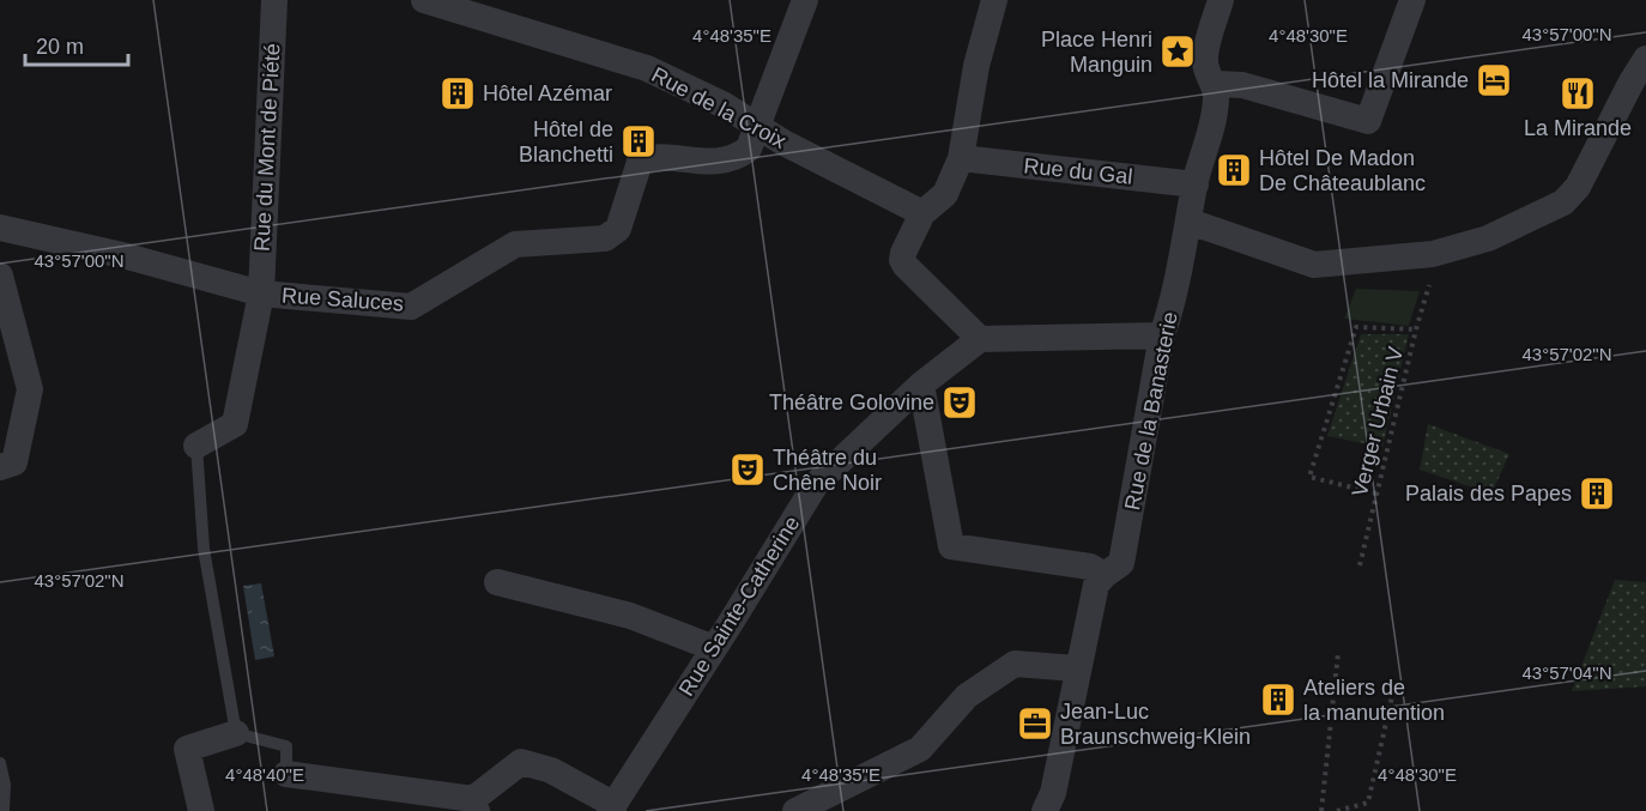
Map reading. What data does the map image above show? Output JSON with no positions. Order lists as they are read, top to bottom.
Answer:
{
  "streets": {
    "street": [
      "Rue de la Croix",
      "Rue du Mont de Piété",
      "Rue du Gal",
      "Rue Saluces",
      "Rue de la Banasterie",
      "Rue Sainte-Catherine"
    ],
    "path": ["Verger Urbain V"]
  },
  "crossings": [
    ["Rue de la Croix", "Rue Saluces"],
    ["Rue du Mont de Piété", "Rue Saluces"],
    ["Rue du Gal", "Rue de la Banasterie"]
  ],
  "places": {
    "place": ["Place Henri Manguin"],
    "hotel": ["Hôtel la Mirande"],
    "building": [
      "Hôtel Azémar",
      "Hôtel de Blanchetti",
      "Hôtel De Madon De Châteaublanc",
      "Palais des Papes",
      "Ateliers de la manutention"
    ],
    "restaurant": ["La Mirande"],
    "theatre": ["Théâtre Golovine", "Théâtre du Chêne Noir"],
    "office": ["Jean-Luc Braunschweig-Klein"]
  },
  "scale_bar": "20 m",
  "coordinates": [
    "43°57'00\"N",
    "4°48'35\"E",
    "4°48'30\"E",
    "43°57'02\"N",
    "43°57'04\"N",
    "4°48'40\"E"
  ]
}
